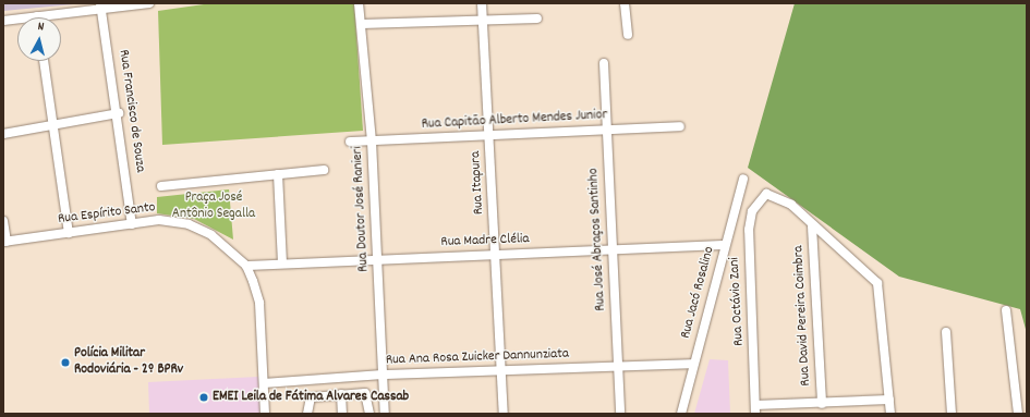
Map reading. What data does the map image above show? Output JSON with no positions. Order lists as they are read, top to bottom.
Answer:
{
  "streets": {
    "street": [
      "Rua Francisco de Souza",
      "Rua Capitão Alberto Mendes Junior",
      "Rua Itapura",
      "Rua Doutor José Ranieri",
      "Rua Espírito Santo",
      "Rua José Abraços Santinho",
      "Rua Madre Clélia",
      "Rua Jacó Rosalino",
      "Rua Octávio Zani",
      "Rua David Pereira Coimbra",
      "Rua Ana Rosa Zuicker Dannunziata"
    ]
  },
  "crossings": [
    ["Rua Francisco de Souza", "Rua Espírito Santo"],
    ["Rua Capitão Alberto Mendes Junior", "Rua Itapura"],
    ["Rua Capitão Alberto Mendes Junior", "Rua Doutor José Ranieri"],
    ["Rua Capitão Alberto Mendes Junior", "Rua José Abraços Santinho"],
    ["Rua Itapura", "Rua Madre Clélia"],
    ["Rua Itapura", "Rua Ana Rosa Zuicker Dannunziata"],
    ["Rua Doutor José Ranieri", "Rua Madre Clélia"],
    ["Rua Doutor José Ranieri", "Rua Ana Rosa Zuicker Dannunziata"],
    ["Rua Espírito Santo", "Rua Madre Clélia"],
    ["Rua José Abraços Santinho", "Rua Madre Clélia"],
    ["Rua José Abraços Santinho", "Rua Ana Rosa Zuicker Dannunziata"],
    ["Rua Madre Clélia", "Rua Jacó Rosalino"],
    ["Rua Jacó Rosalino", "Rua Ana Rosa Zuicker Dannunziata"],
    ["Rua Octávio Zani", "Rua David Pereira Coimbra"]
  ],
  "parks": ["Praça José Antônio Segalla"],
  "places": ["Polícia Militar Rodoviária - 2º BPRv", "EMEI Leila de Fátima Alvares Cassab"],
  "north": "top"
}
